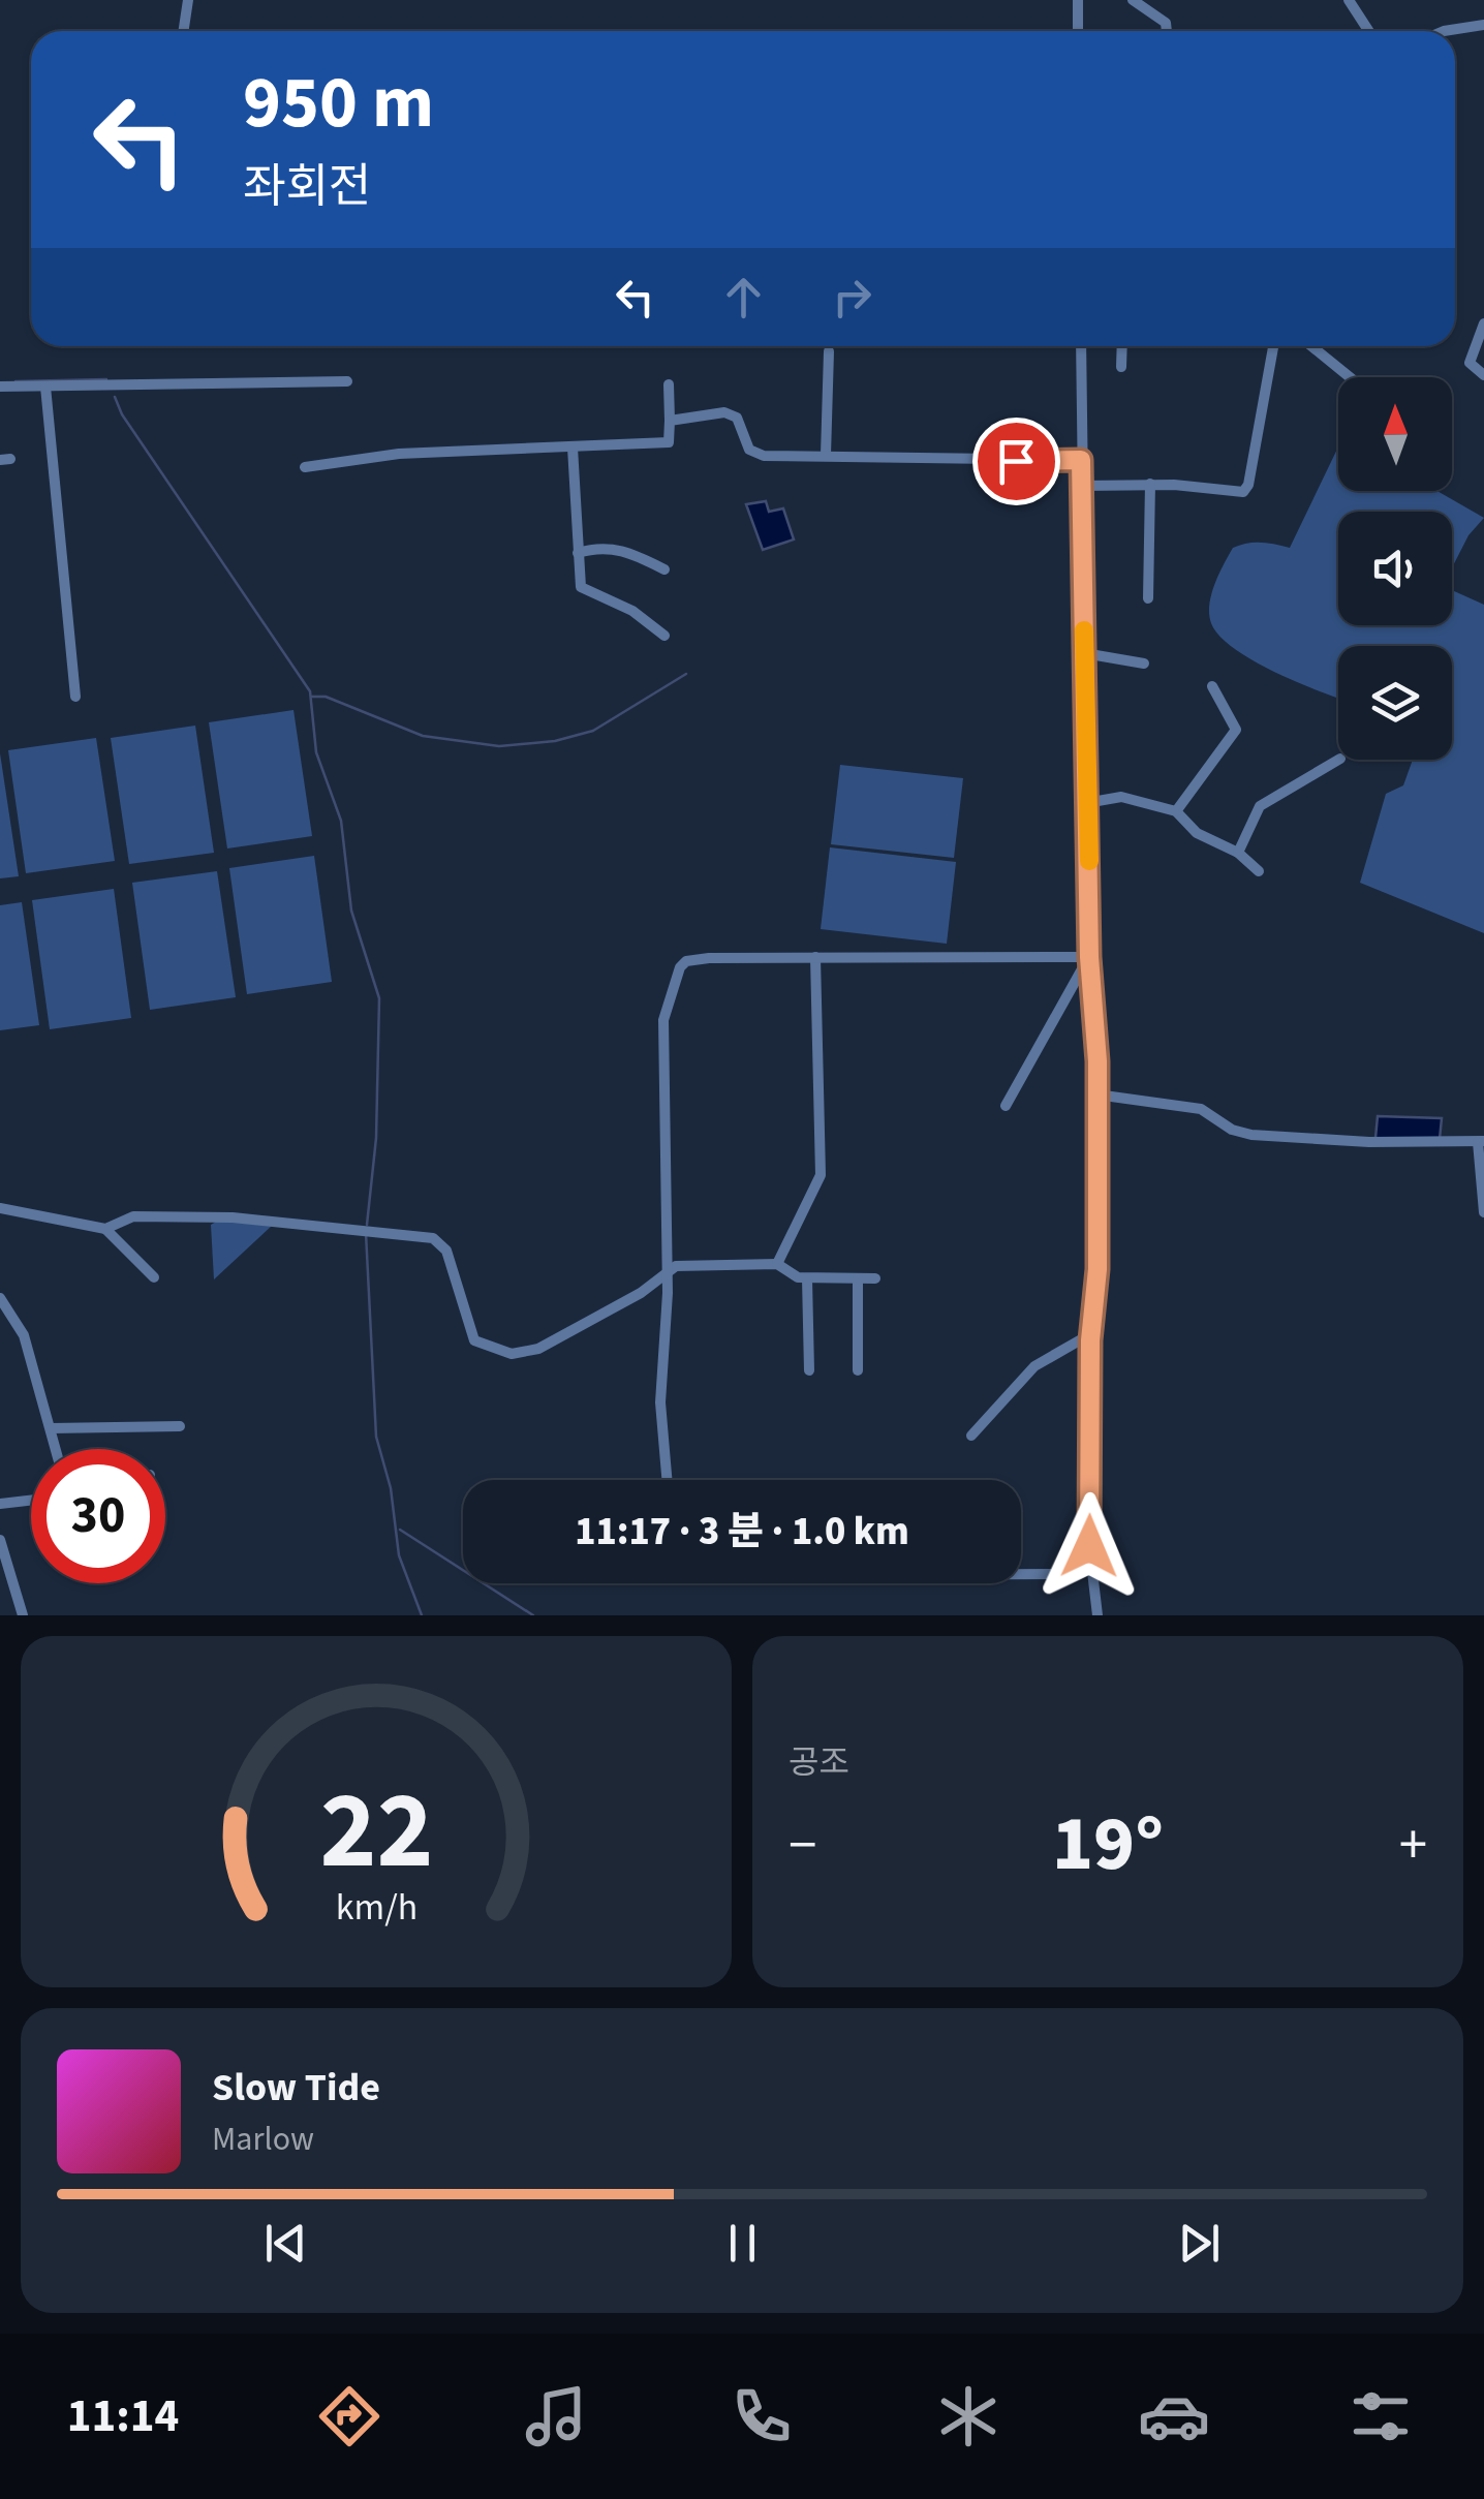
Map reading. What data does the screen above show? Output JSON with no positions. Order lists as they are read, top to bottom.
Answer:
{
  "north": "top",
  "page": {
    "turn": ["950 m", "좌회전"],
    "limit": "30",
    "trip": "11:17 · 3 분 · 1.0 km",
    "tile": "공조",
    "heat": ["−", "19°", "+"],
    "song": ["Slow Tide", "Marlow"],
    "tabs": "11:14",
    "gauge": ["22", "km/h"]
  }
}
